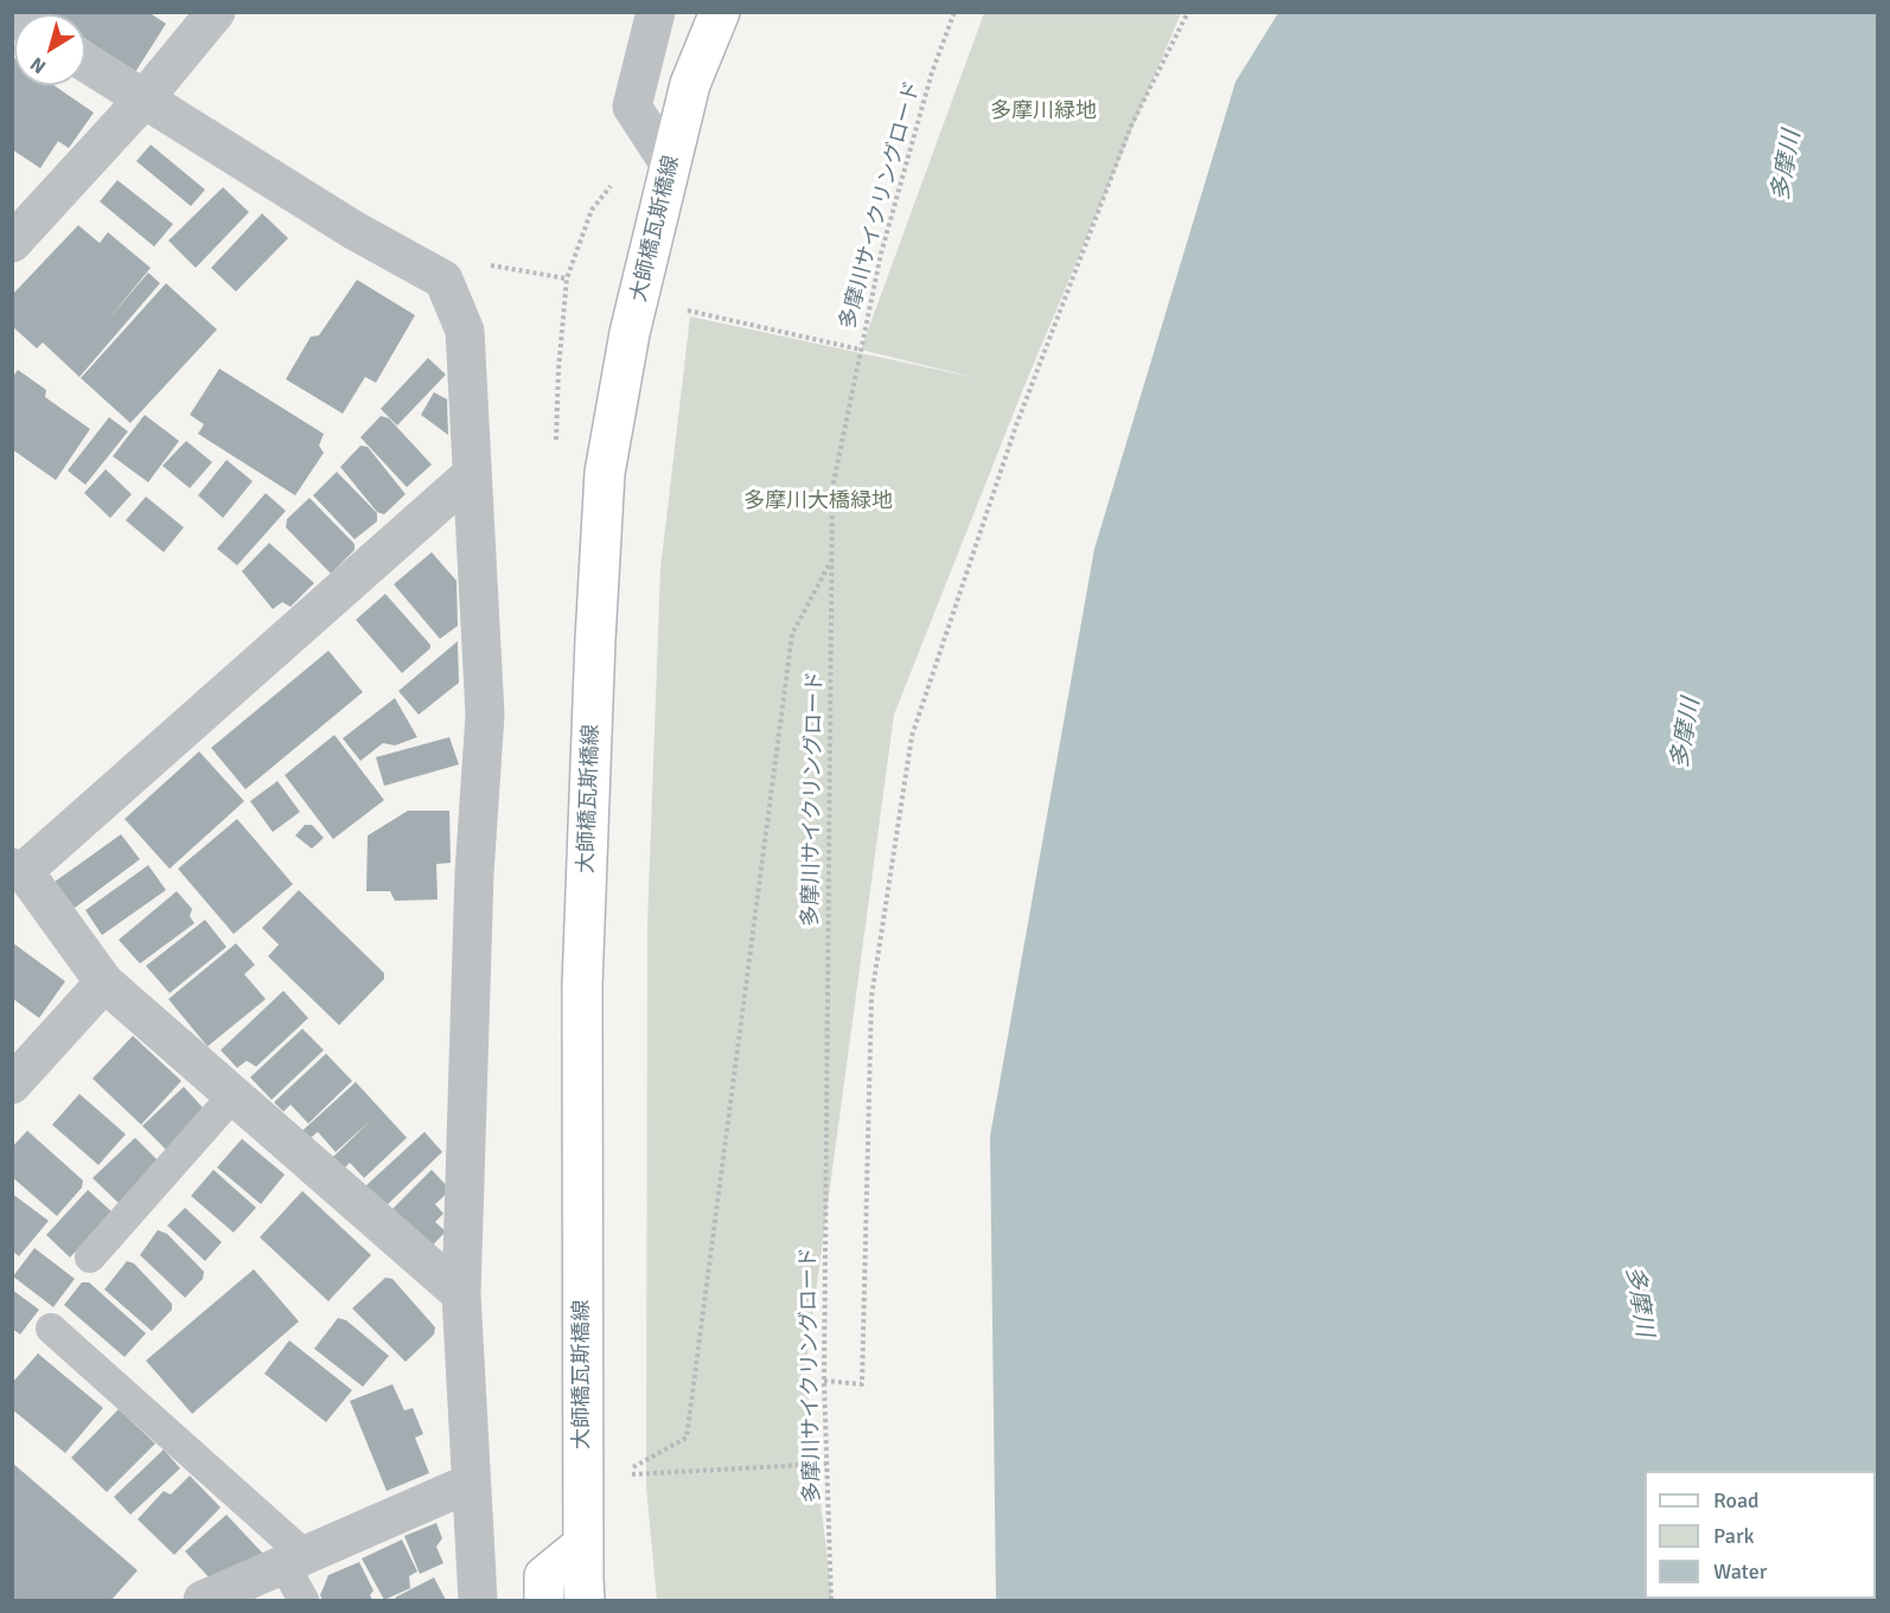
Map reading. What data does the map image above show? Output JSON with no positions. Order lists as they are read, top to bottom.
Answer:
{
  "streets": {
    "street": ["大師橋瓦斯橋線"],
    "path": ["多摩川サイクリングロード"]
  },
  "water": ["多摩川"],
  "parks": ["多摩川緑地", "多摩川大橋緑地"],
  "legend": ["Road", "Park", "Water"],
  "north": "bottom left"
}
